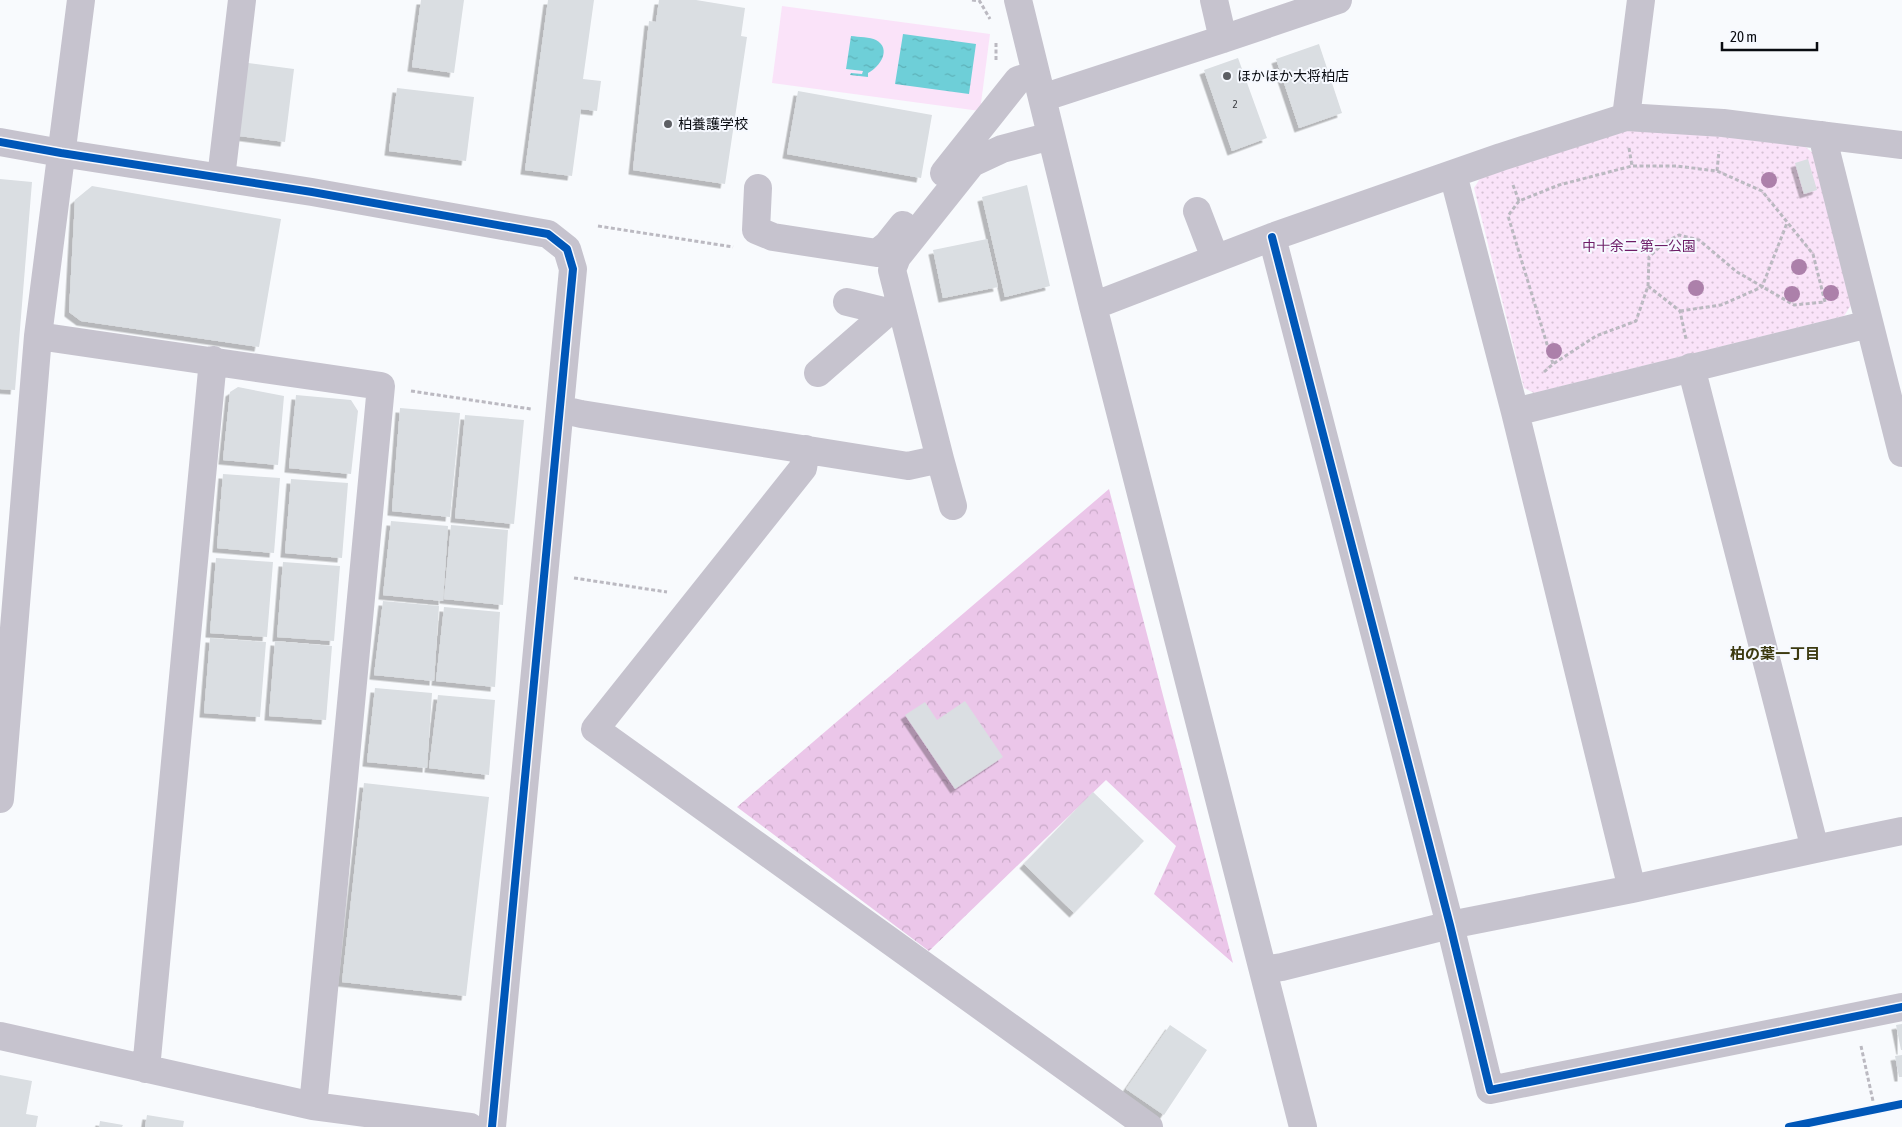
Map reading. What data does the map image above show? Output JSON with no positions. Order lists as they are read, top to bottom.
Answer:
{
  "districts": ["柏の葉一丁目"],
  "parks": ["中十余二 第一公園"],
  "places": ["ほかほか大将柏店", "柏養護学校"],
  "house_numbers": ["2"],
  "scale_bar": "20 m"
}
